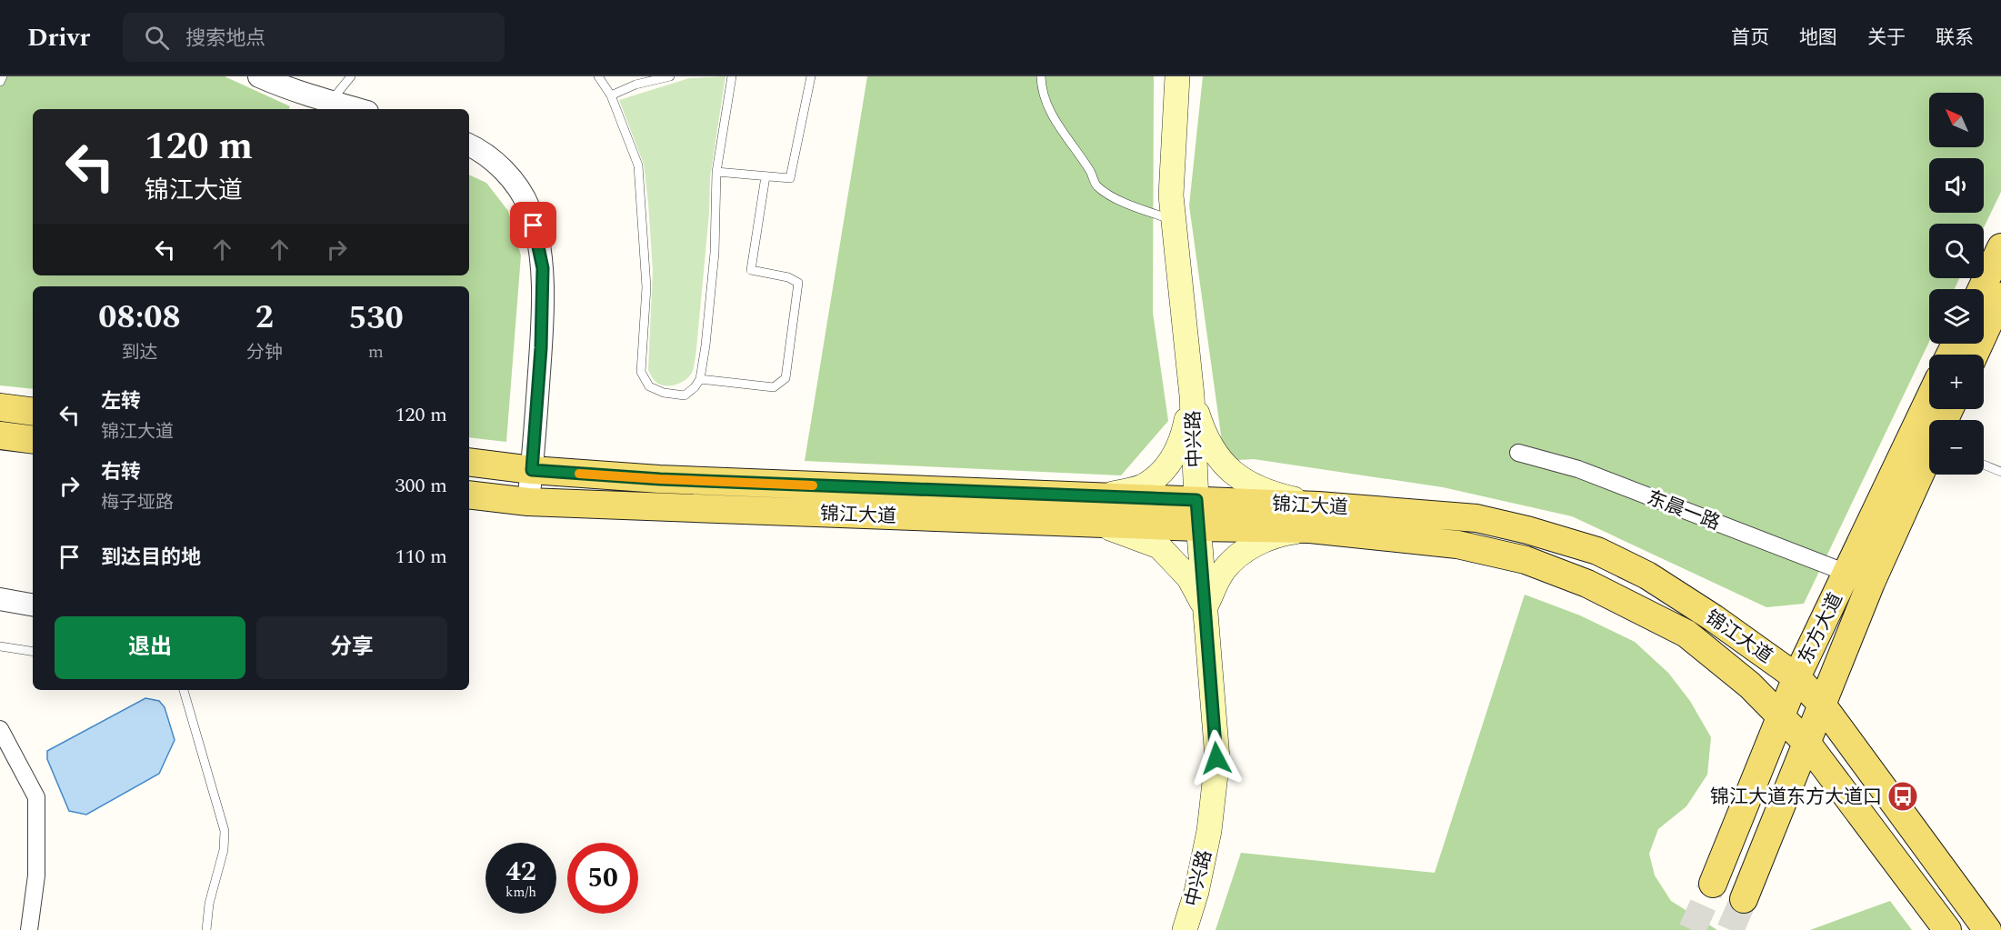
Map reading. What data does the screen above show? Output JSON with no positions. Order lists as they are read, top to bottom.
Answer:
{
  "streets": {
    "main road": ["中兴路", "锦江大道", "东方大道"],
    "street": ["东晨一路"]
  },
  "crossings": [
    ["中兴路", "锦江大道"],
    ["锦江大道", "东方大道"],
    ["东晨一路", "东方大道"]
  ],
  "places": {
    "bus stop": ["锦江大道东方大道口"]
  },
  "north": "top left",
  "page": {
    "header": "Drivr",
    "search": "搜索地点",
    "nav": [
      "首页",
      "地图",
      "关于",
      "联系"
    ],
    "map_buttons": ["+", "−"],
    "turn": ["120 m", "锦江大道"],
    "eta": [
      "08:08",
      "到达",
      "2",
      "分钟",
      "530",
      "m"
    ],
    "list": [
      {
        "name": "左转",
        "note": "锦江大道",
        "value": "120 m"
      },
      {
        "name": "右转",
        "note": "梅子垭路",
        "value": "300 m"
      },
      {
        "name": "到达目的地",
        "value": "110 m"
      }
    ],
    "buttons": ["退出", "分享"],
    "speed": "42 km/h",
    "limit": "50"
  }
}
